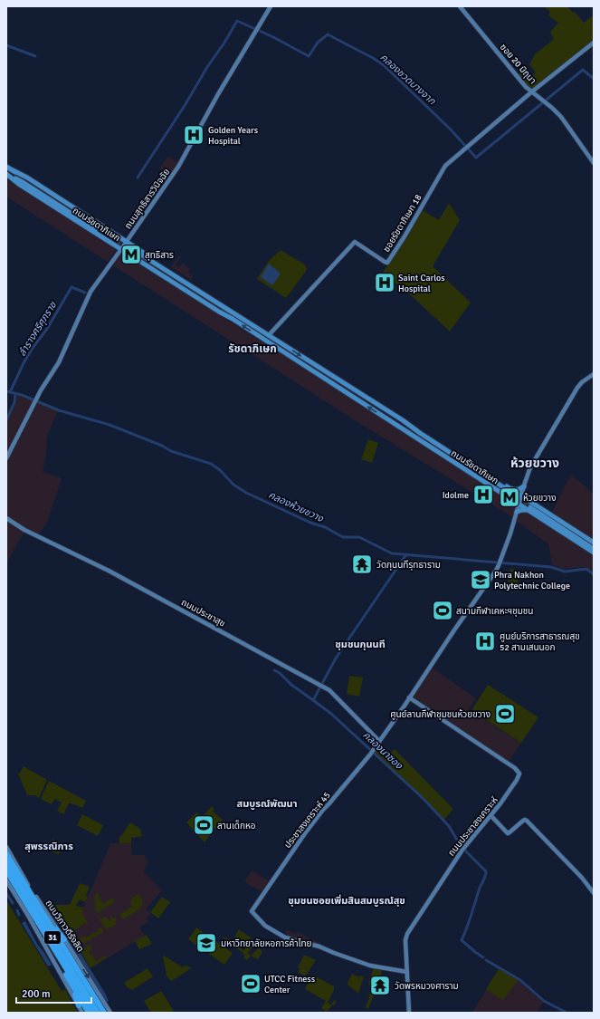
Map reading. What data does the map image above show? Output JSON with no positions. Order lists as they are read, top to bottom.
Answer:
{
  "streets": {
    "highway": ["ถนนวิภาวดีรังสิต", "31"],
    "main road": ["ถนนรัชดาภิเษก"],
    "street": [
      "ซอย 20 มิถุนา",
      "ถนนสุทธิสารวินิจฉัย",
      "ซอยรัชดาภิเษก 18",
      "ถนนประชาสุข",
      "ประชาสงเคราะห์ 45",
      "ถนนประชาสงเคราะห์"
    ]
  },
  "crossings": [
    ["ซอย 20 มิถุนา", "ซอยรัชดาภิเษก 18"],
    ["ถนนสุทธิสารวินิจฉัย", "ถนนรัชดาภิเษก"],
    ["ซอยรัชดาภิเษก 18", "ถนนรัชดาภิเษก"],
    ["ถนนประชาสุข", "ประชาสงเคราะห์ 45"],
    ["ประชาสงเคราะห์ 45", "ถนนประชาสงเคราะห์"]
  ],
  "districts": [
    "รัชดาภิเษก",
    "ห้วยขวาง",
    "ชุมชนกุนนที",
    "สมบูรณ์พัฒนา",
    "สุพรรณิการ",
    "ชุมชนซอยเพิ่มสินสมบูรณ์สุข"
  ],
  "water": [
    "คลองชวดบางจาก",
    "ลำรางศรีศุภราช",
    "คลองห้วยขวาง",
    "คลองนาซอง"
  ],
  "places": {
    "hospital": [
      "Golden Years Hospital",
      "Saint Carlos Hospital",
      "Idolme",
      "ศูนย์บริการสาธารณสุข 52 สามเสนนอก"
    ],
    "metro station": ["สุทธิสาร", "ห้วยขวาง"],
    "temple": ["วัดกุนนทีรุทธาราม", "วัดพรหมวงศาราม"],
    "school or university": ["Phra Nakhon Polytechnic College", "มหาวิทยาลัยหอการค้าไทย"],
    "sports": [
      "สนามกีฬาเคหะฯชุมชน",
      "ศูนย์ลานกีฬาชุมชนห้วยขวาง",
      "ลานเด็กหอ",
      "UTCC Fitness Center"
    ]
  },
  "scale_bar": "200 m"
}
